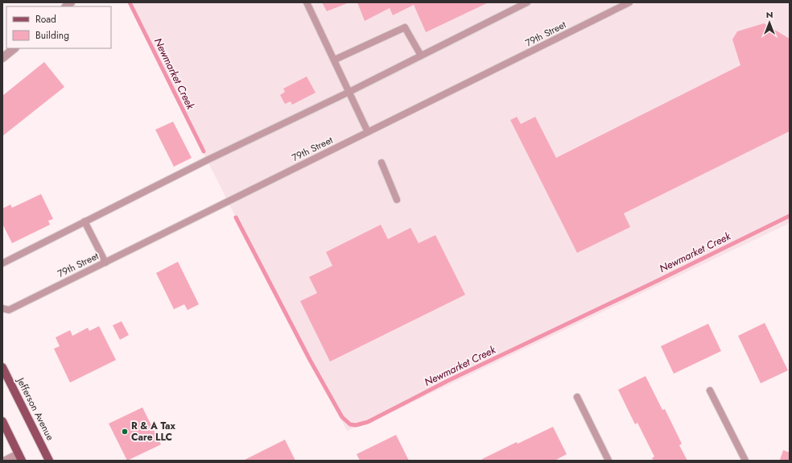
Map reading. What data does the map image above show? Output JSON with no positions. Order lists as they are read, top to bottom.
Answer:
{
  "streets": {
    "main road": ["Jefferson Avenue"],
    "lane": ["79th Street"]
  },
  "water": ["Newmarket Creek"],
  "places": ["R & A Tax Care LLC"],
  "legend": ["Road", "Building"],
  "north": "top"
}
